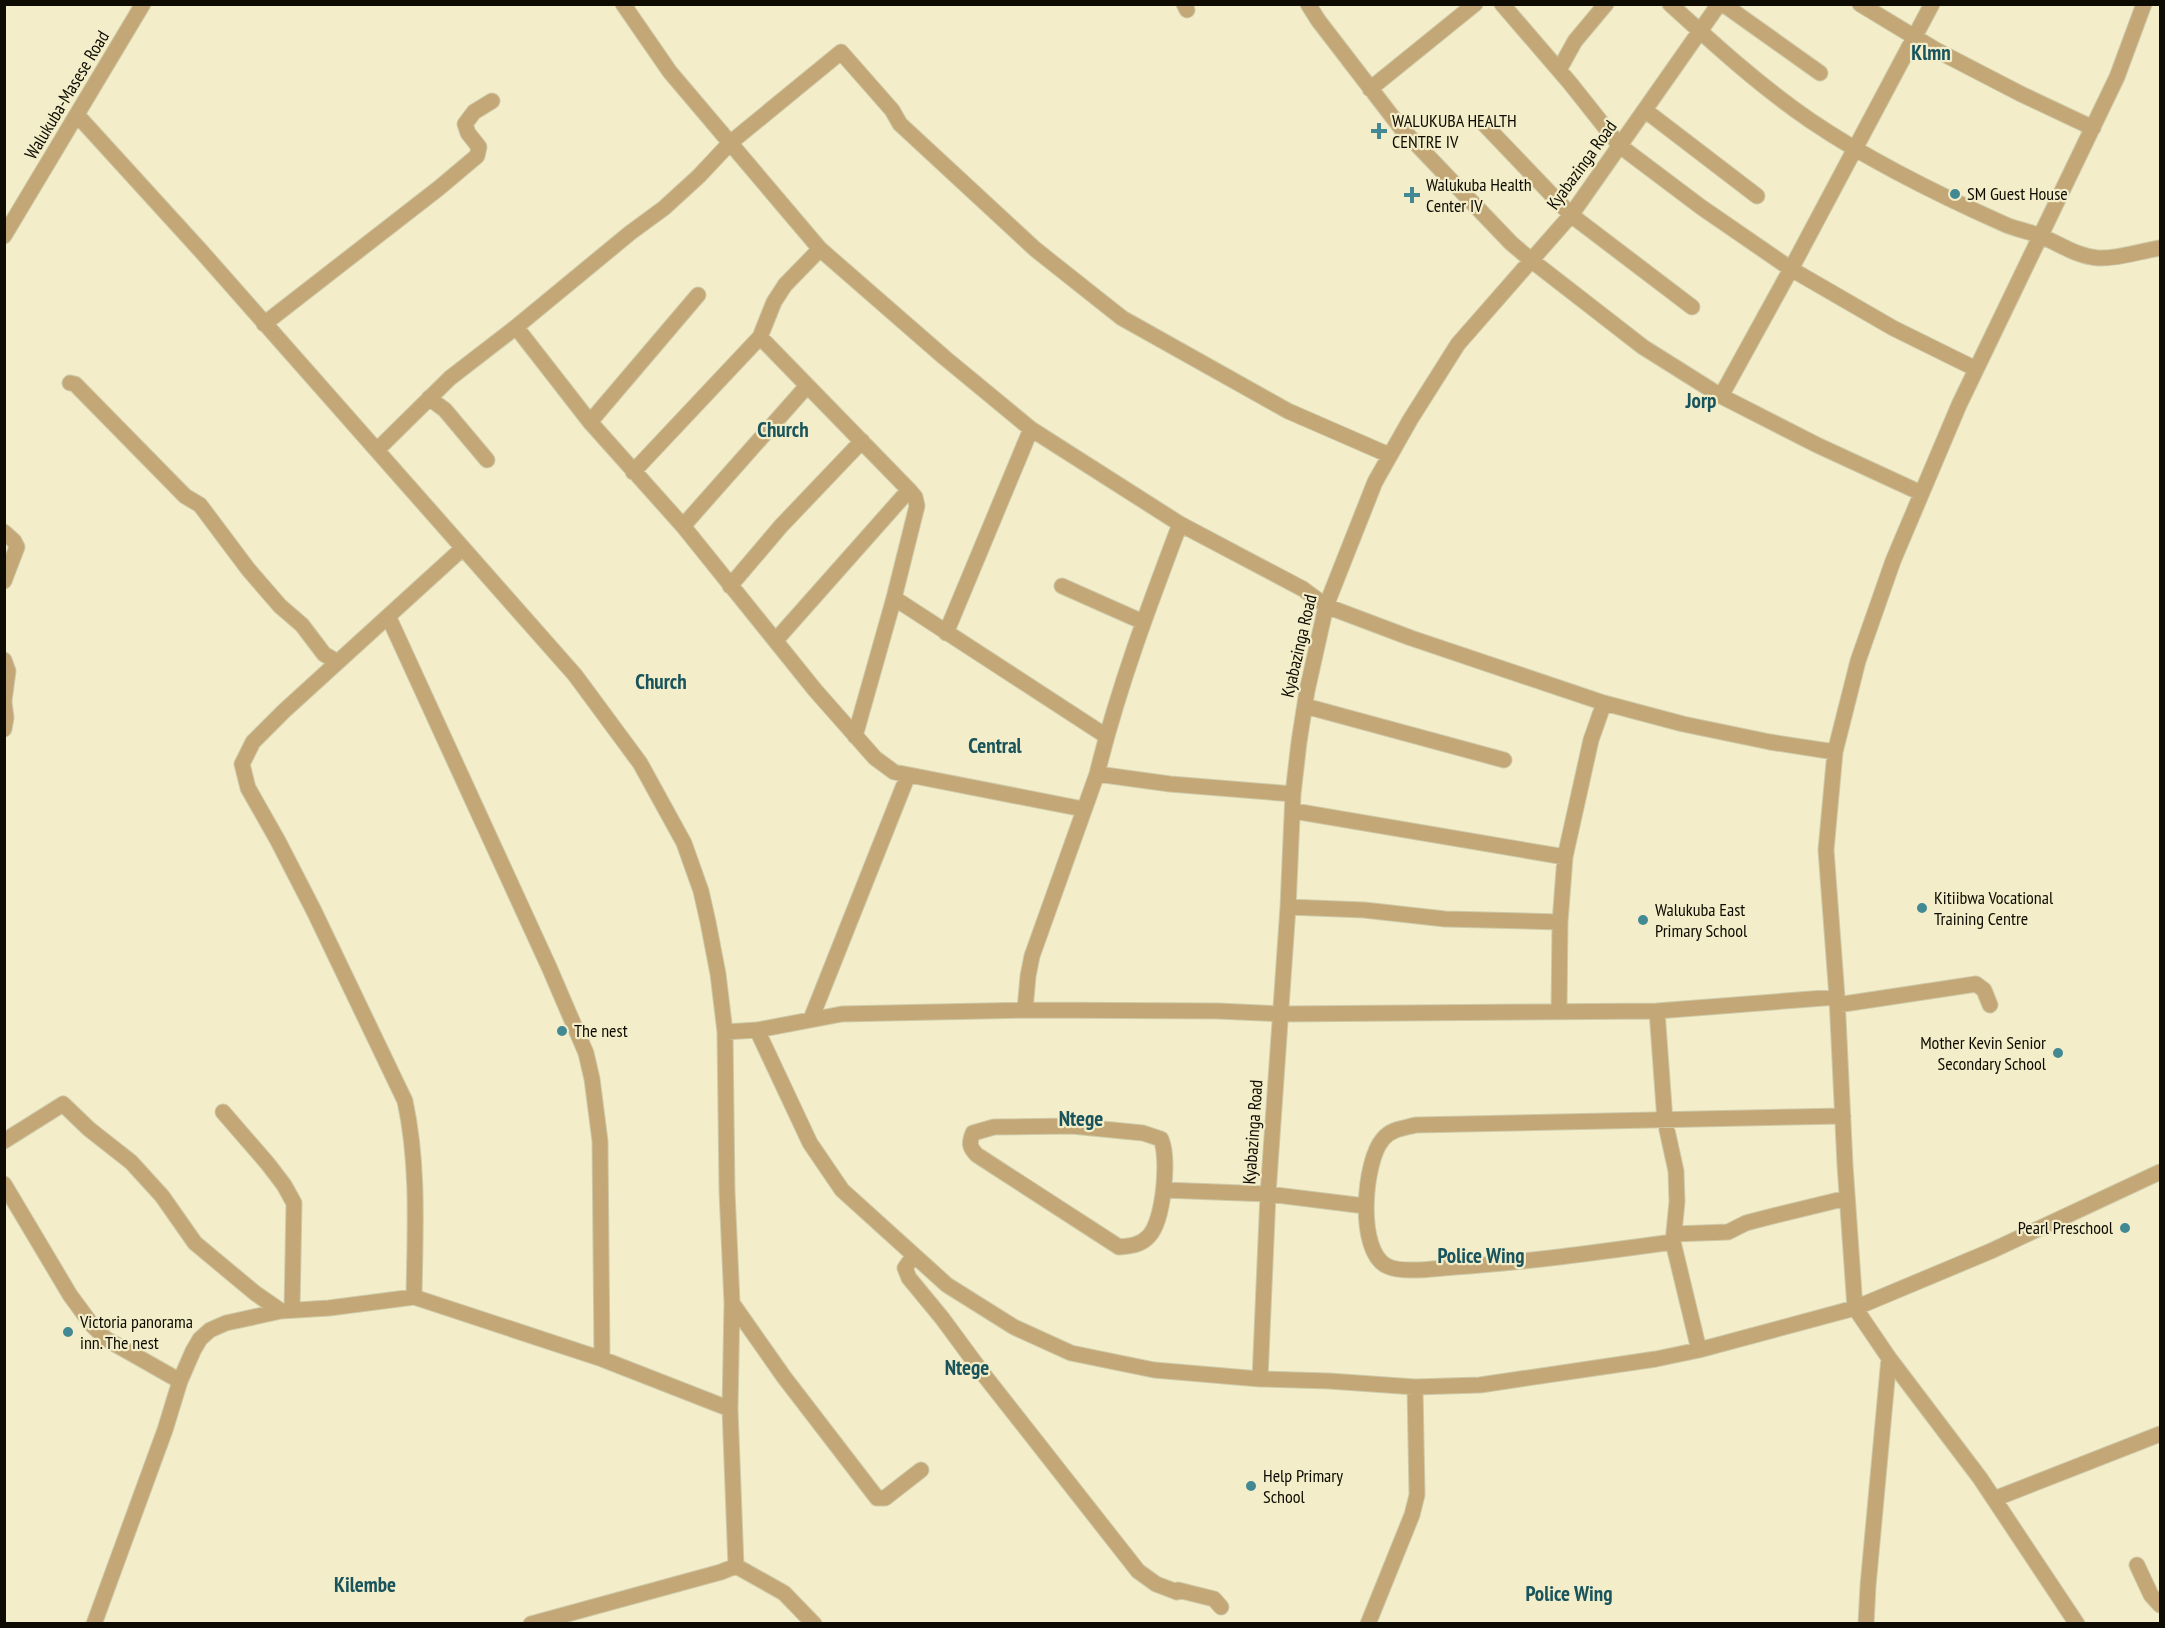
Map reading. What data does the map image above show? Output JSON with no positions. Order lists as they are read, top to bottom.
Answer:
{
  "streets": {
    "street": ["Walukuba-Masese Road", "Kyabazinga Road"]
  },
  "districts": [
    "Klmn",
    "Jorp",
    "Church",
    "Church",
    "Central",
    "Ntege",
    "Police Wing",
    "Ntege",
    "Kilembe",
    "Police Wing"
  ],
  "places": {
    "health": ["WALUKUBA HEALTH CENTRE IV", "Walukuba Health Center IV"],
    "other": [
      "SM Guest House",
      "Kitiibwa Vocational Training Centre",
      "Walukuba East Primary School",
      "The nest",
      "Mother Kevin Senior Secondary School",
      "Pearl Preschool",
      "Victoria panorama inn. The nest",
      "Help Primary School"
    ]
  }
}
